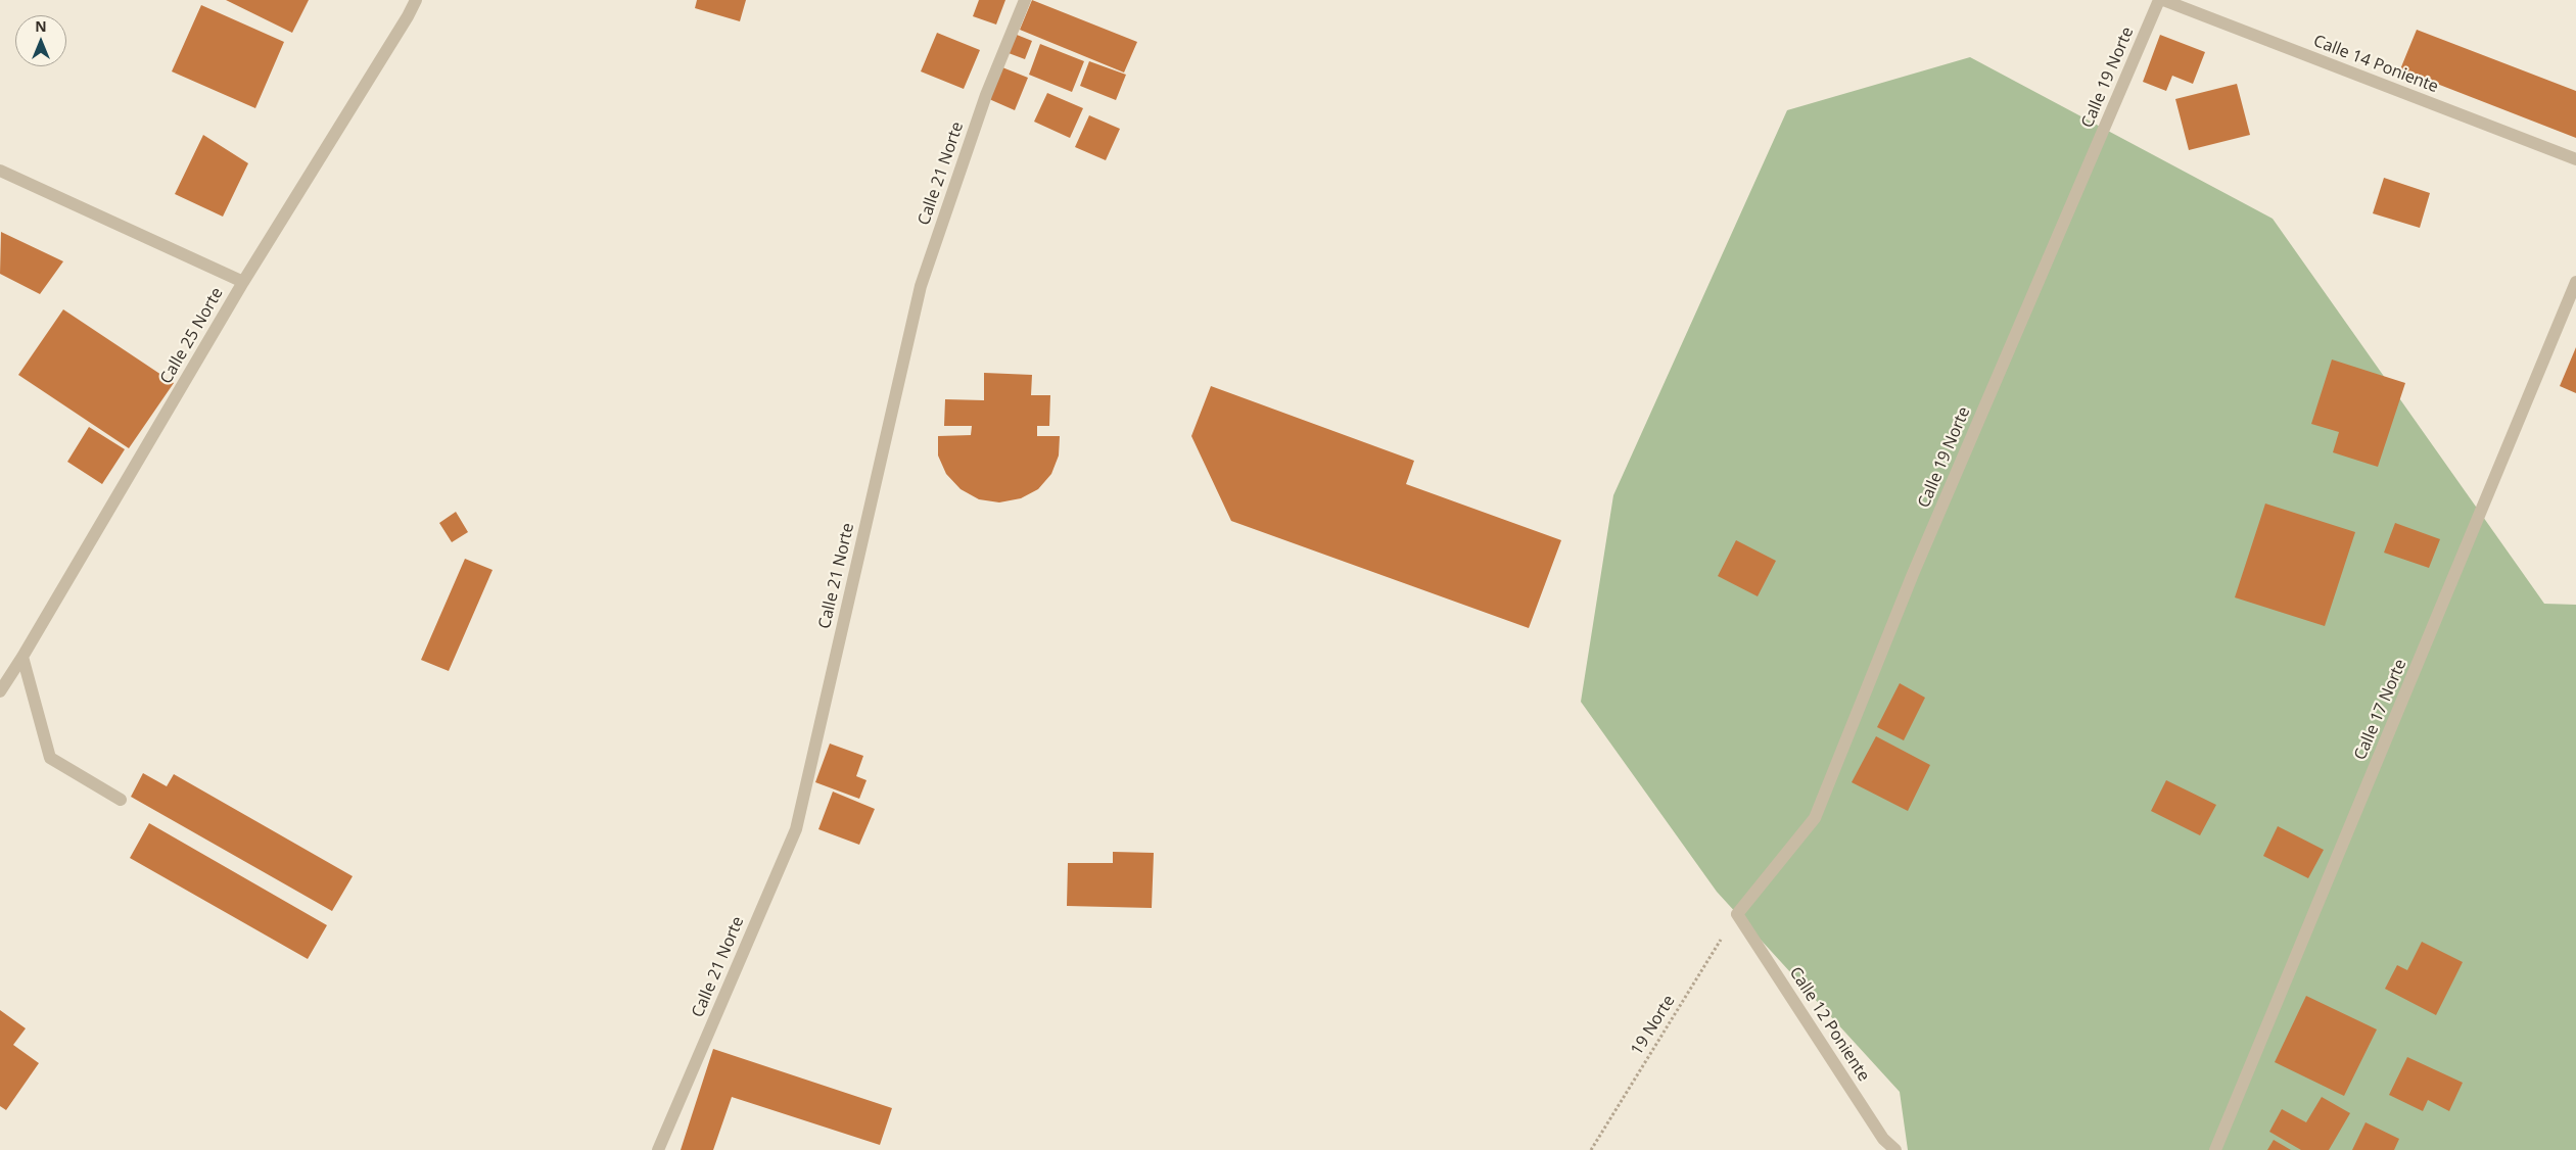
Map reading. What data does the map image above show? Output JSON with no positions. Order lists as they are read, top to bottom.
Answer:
{
  "streets": {
    "street": [
      "Calle 14 Poniente",
      "Calle 19 Norte",
      "Calle 21 Norte",
      "Calle 25 Norte",
      "Calle 17 Norte",
      "Calle 12 Poniente"
    ],
    "path": ["19 Norte"]
  },
  "crossings": [
    ["Calle 19 Norte", "Calle 12 Poniente"],
    ["Calle 19 Norte", "19 Norte"],
    ["Calle 12 Poniente", "19 Norte"]
  ],
  "north": "top"
}
